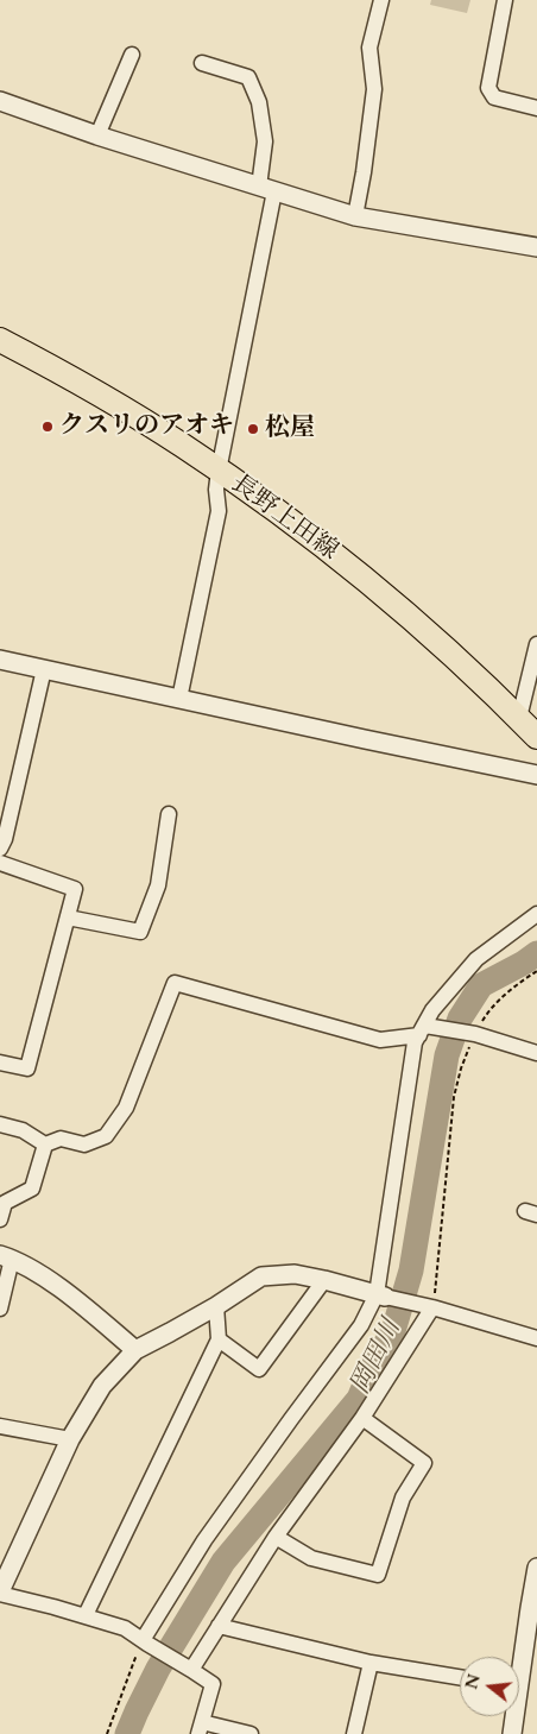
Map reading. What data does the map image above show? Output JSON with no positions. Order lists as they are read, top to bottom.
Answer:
{
  "streets": {
    "main road": ["長野上田線"]
  },
  "water": ["岡田川"],
  "places": ["クスリのアオキ", "松屋"],
  "north": "left"
}
